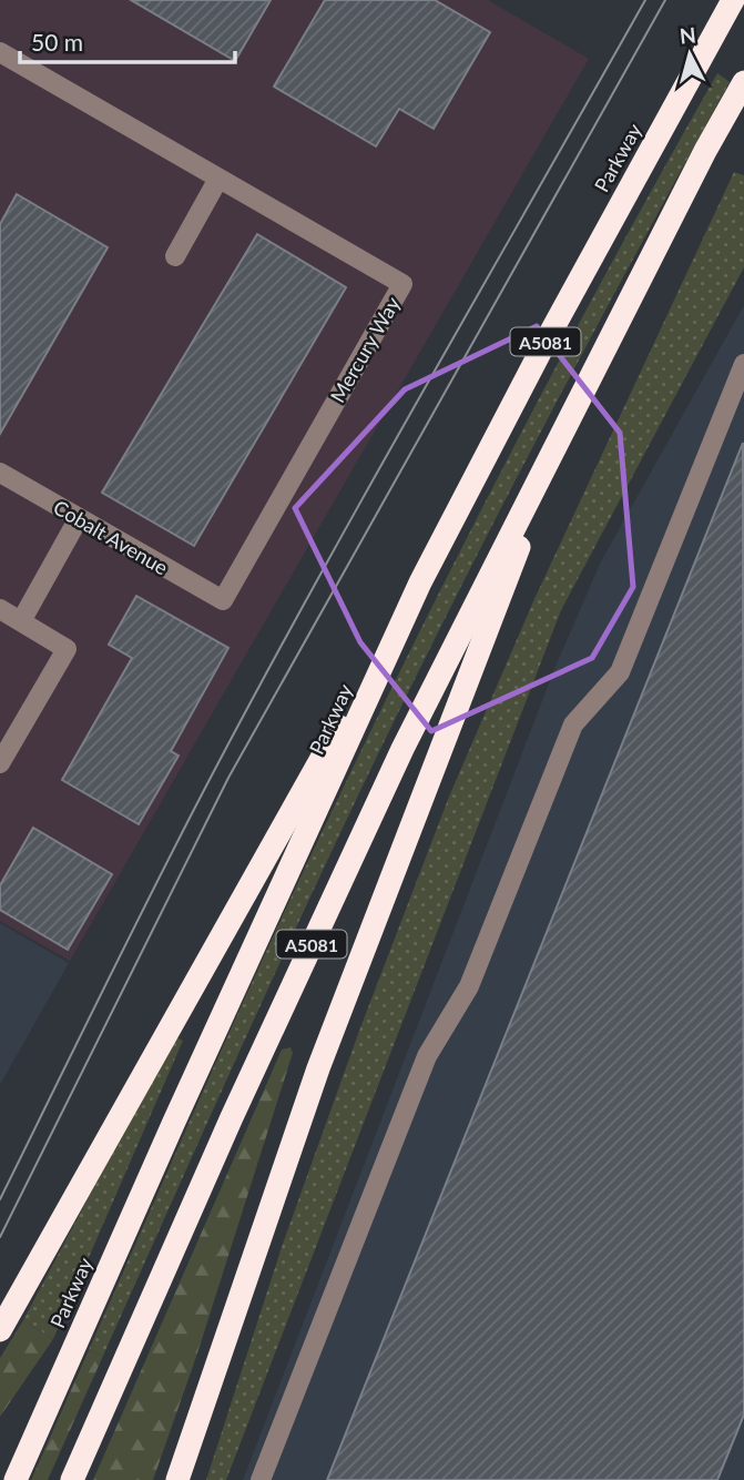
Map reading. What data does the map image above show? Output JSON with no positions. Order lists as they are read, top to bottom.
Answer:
{
  "streets": {
    "highway": ["Parkway", "A5081"],
    "street": ["Mercury Way", "Cobalt Avenue"]
  },
  "crossings": [
    ["Parkway", "A5081"],
    ["Mercury Way", "Cobalt Avenue"]
  ],
  "scale_bar": "50 m",
  "north": "top"
}
